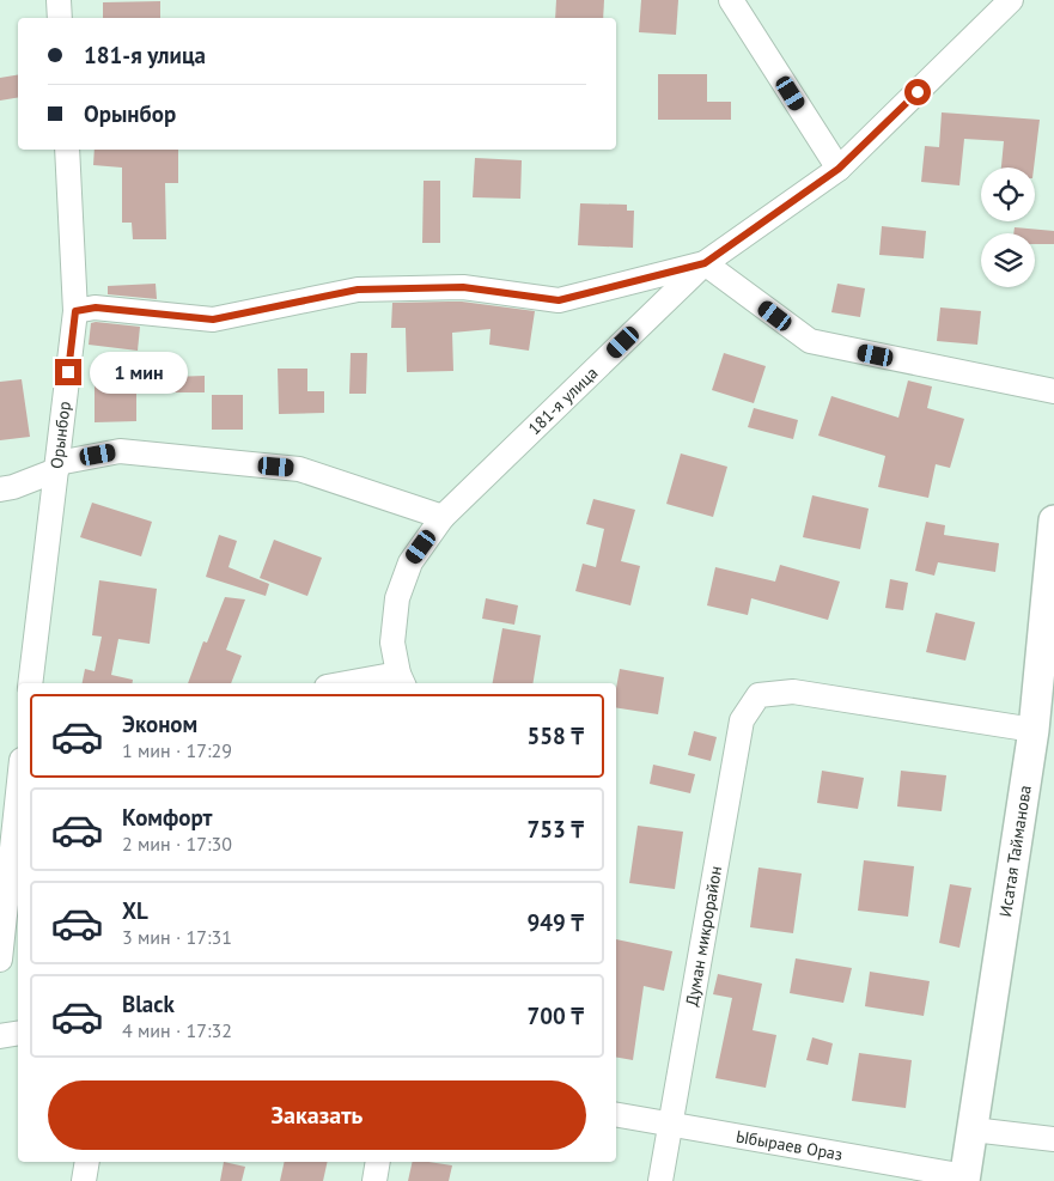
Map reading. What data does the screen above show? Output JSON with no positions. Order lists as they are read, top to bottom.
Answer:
{
  "streets": {
    "street": [
      "181-я улица",
      "Орынбор",
      "Исатая Тайманова",
      "Думан микрорайон",
      "Ыбыраев Ораз"
    ]
  },
  "crossings": [
    ["Исатая Тайманова", "Думан микрорайон"],
    ["Исатая Тайманова", "Ыбыраев Ораз"],
    ["Думан микрорайон", "Ыбыраев Ораз"]
  ],
  "page": {
    "banner": ["181-я улица", "Орынбор"],
    "bubble": "1 мин",
    "list": [
      {
        "name": "Эконом",
        "note": "1 мин · 17:29",
        "value": "558 ₸"
      },
      {
        "name": "Комфорт",
        "note": "2 мин · 17:30",
        "value": "753 ₸"
      },
      {
        "name": "XL",
        "note": "3 мин · 17:31",
        "value": "949 ₸"
      },
      {
        "name": "Black",
        "note": "4 мин · 17:32",
        "value": "700 ₸"
      }
    ],
    "buttons": "Заказать"
  }
}
